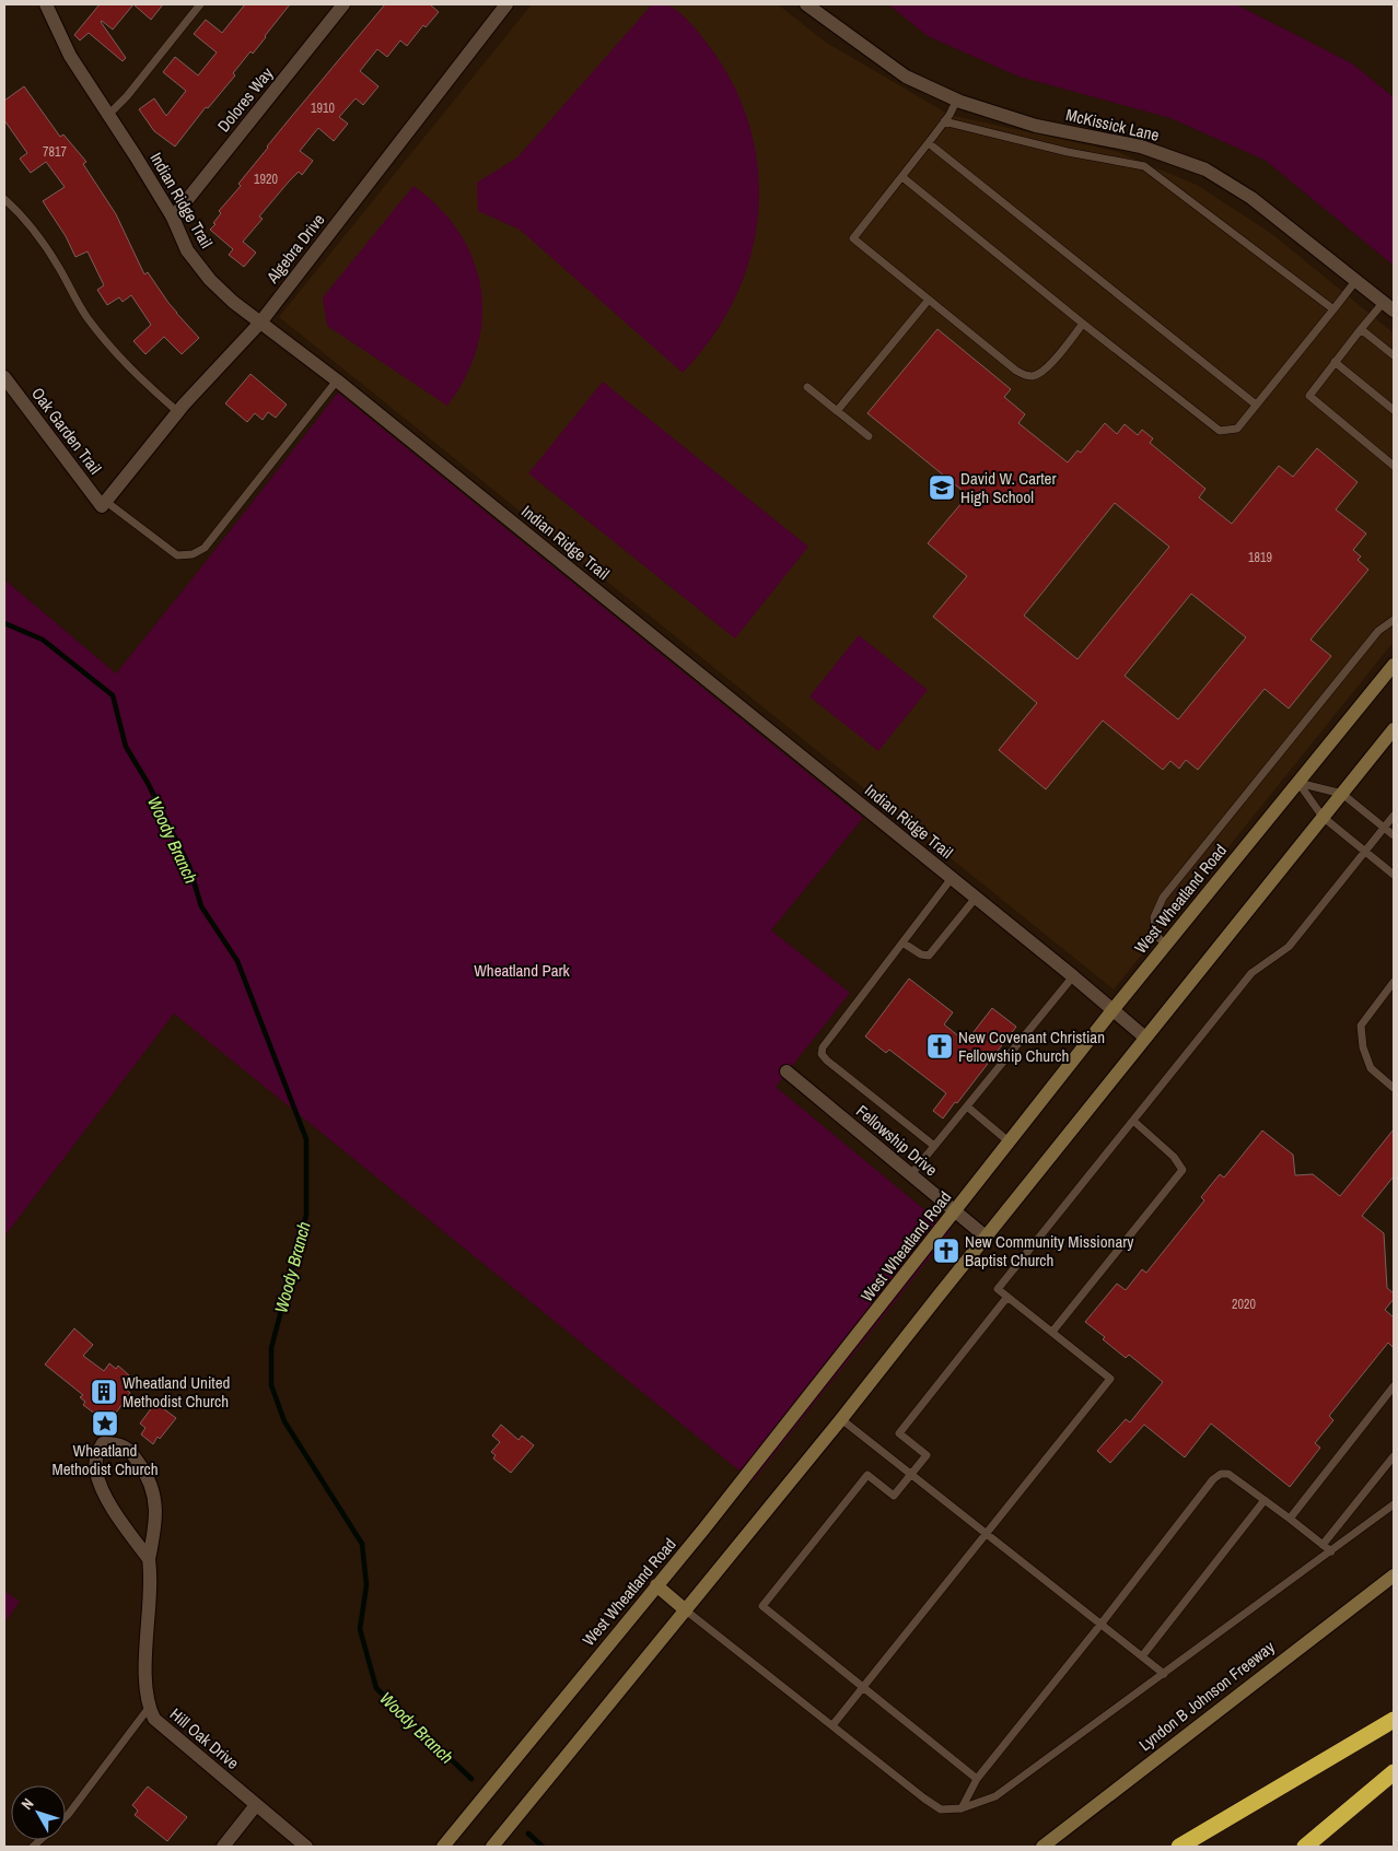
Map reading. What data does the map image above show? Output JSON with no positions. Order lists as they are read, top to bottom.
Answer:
{
  "streets": {
    "main road": ["West Wheatland Road", "Lyndon B Johnson Freeway"],
    "street": [
      "Dolores Way",
      "McKissick Lane",
      "Indian Ridge Trail",
      "Algebra Drive",
      "Oak Garden Trail",
      "Fellowship Drive",
      "Hill Oak Drive"
    ]
  },
  "crossings": [
    ["Dolores Way", "Indian Ridge Trail"],
    ["Indian Ridge Trail", "Algebra Drive"],
    ["Indian Ridge Trail", "West Wheatland Road"],
    ["Algebra Drive", "Oak Garden Trail"],
    ["West Wheatland Road", "Fellowship Drive"]
  ],
  "water": ["Woody Branch"],
  "parks": ["Wheatland Park"],
  "places": {
    "school or university": ["David W. Carter High School"],
    "church": ["New Covenant Christian Fellowship Church", "New Community Missionary Baptist Church"],
    "building": ["Wheatland United Methodist Church"],
    "place": ["Wheatland Methodist Church"]
  },
  "house_numbers": [
    "1910",
    "7817",
    "1920",
    "1819",
    "2020"
  ],
  "north": "top left"
}
